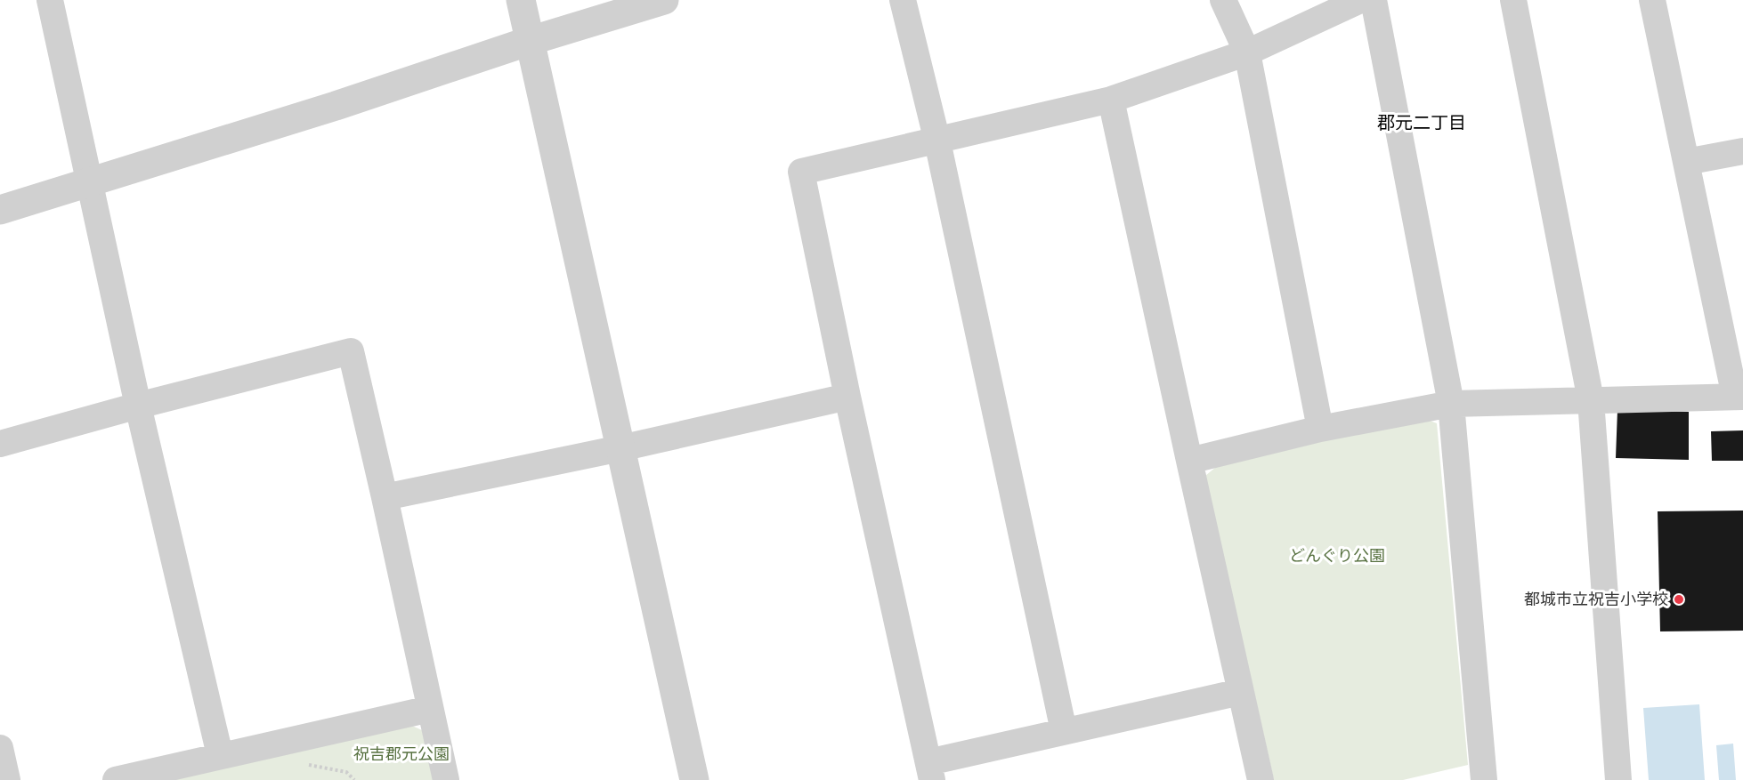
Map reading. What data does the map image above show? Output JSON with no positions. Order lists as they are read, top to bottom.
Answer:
{
  "districts": ["郡元二丁目"],
  "parks": ["どんぐり公園", "祝吉郡元公園"],
  "places": ["都城市立祝吉小学校"]
}
